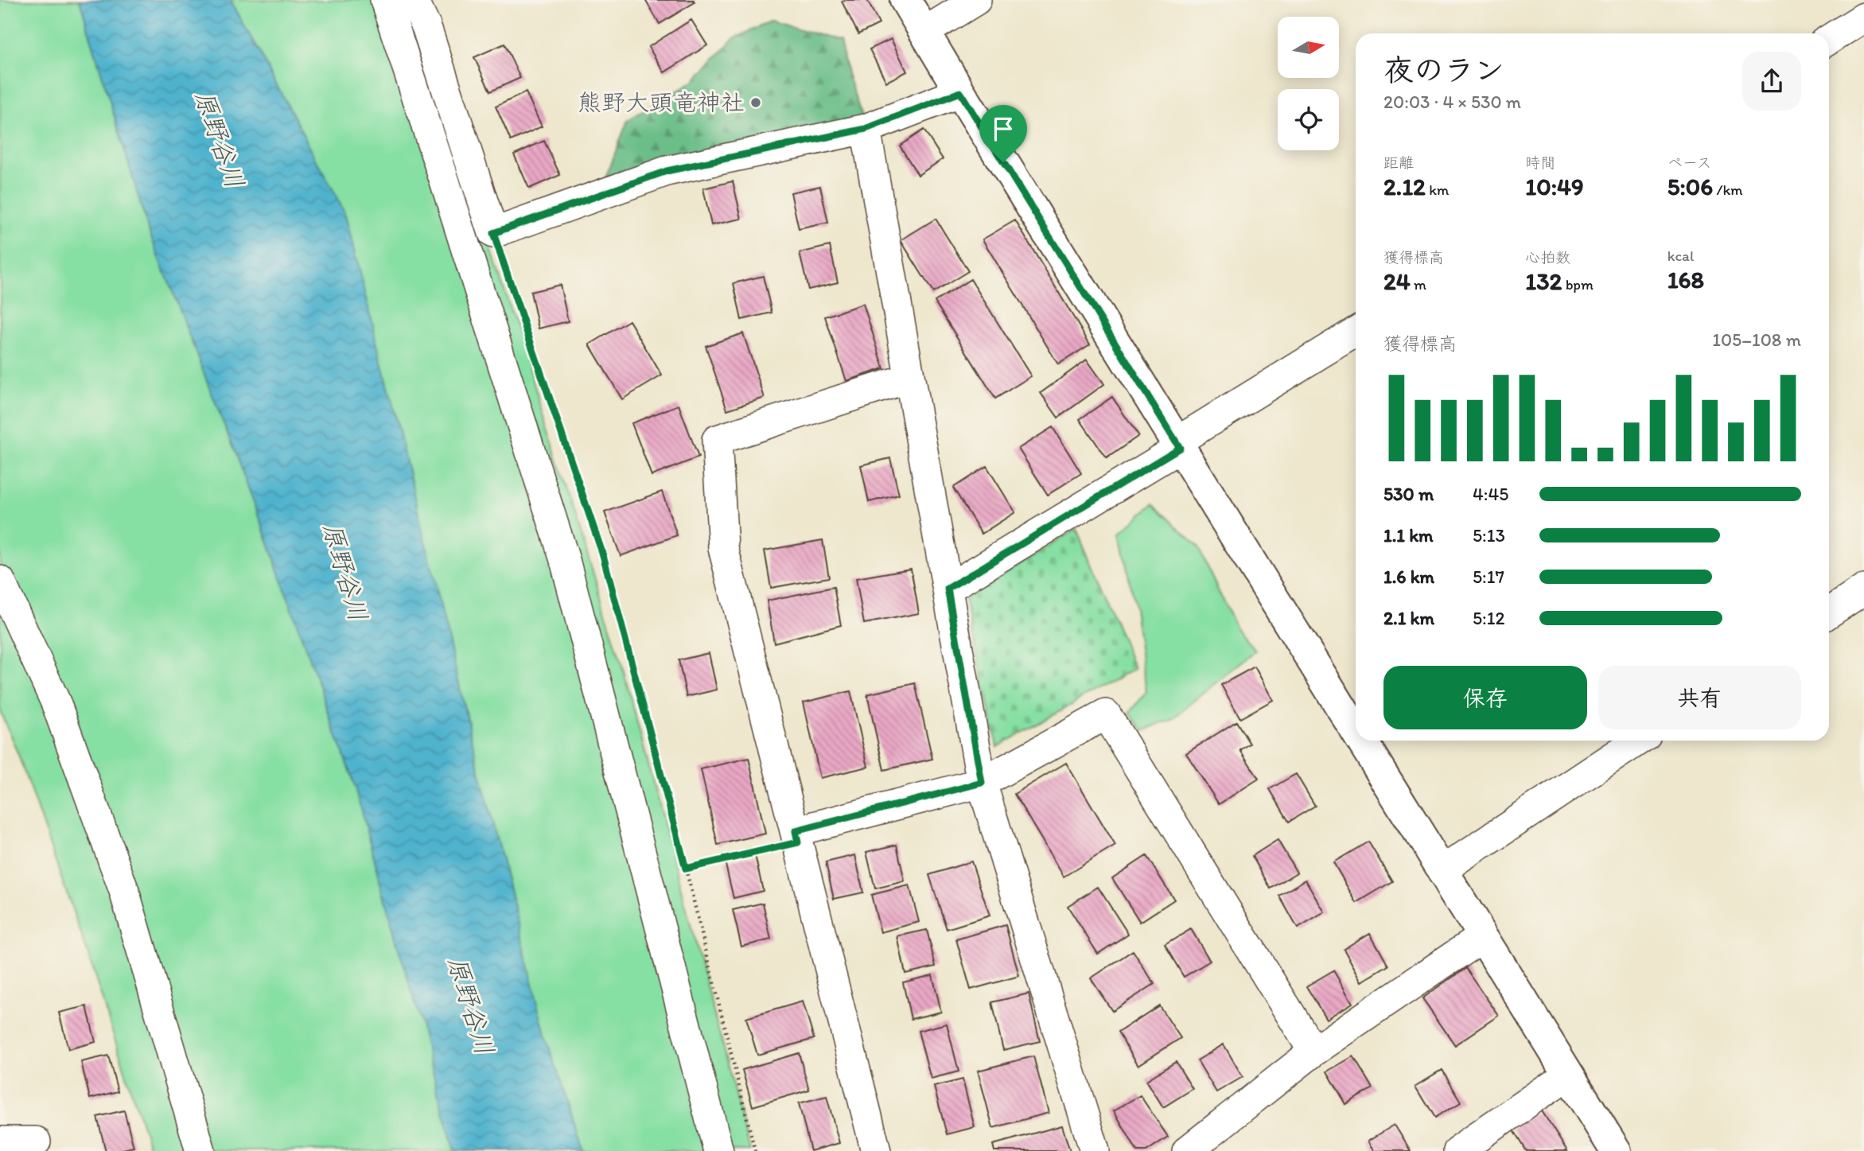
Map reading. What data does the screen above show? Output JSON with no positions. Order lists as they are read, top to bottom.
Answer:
{
  "water": ["原野谷川"],
  "places": ["熊野大頭竜神社"],
  "north": "right",
  "page": {
    "heading": ["夜のラン", "20:03 · 4 × 530 m"],
    "stats": [
      ["距離", "2.12 km"],
      ["時間", "10:49"],
      ["ペース", "5:06 /km"],
      ["獲得標高", "24 m"],
      ["心拍数", "132 bpm"],
      ["kcal", "168"]
    ],
    "chart": ["獲得標高", "105–108 m"],
    "list": [
      {
        "name": "530 m",
        "note": "4:45"
      },
      {
        "name": "1.1 km",
        "note": "5:13"
      },
      {
        "name": "1.6 km",
        "note": "5:17"
      },
      {
        "name": "2.1 km",
        "note": "5:12"
      }
    ],
    "buttons": ["保存", "共有"]
  }
}
